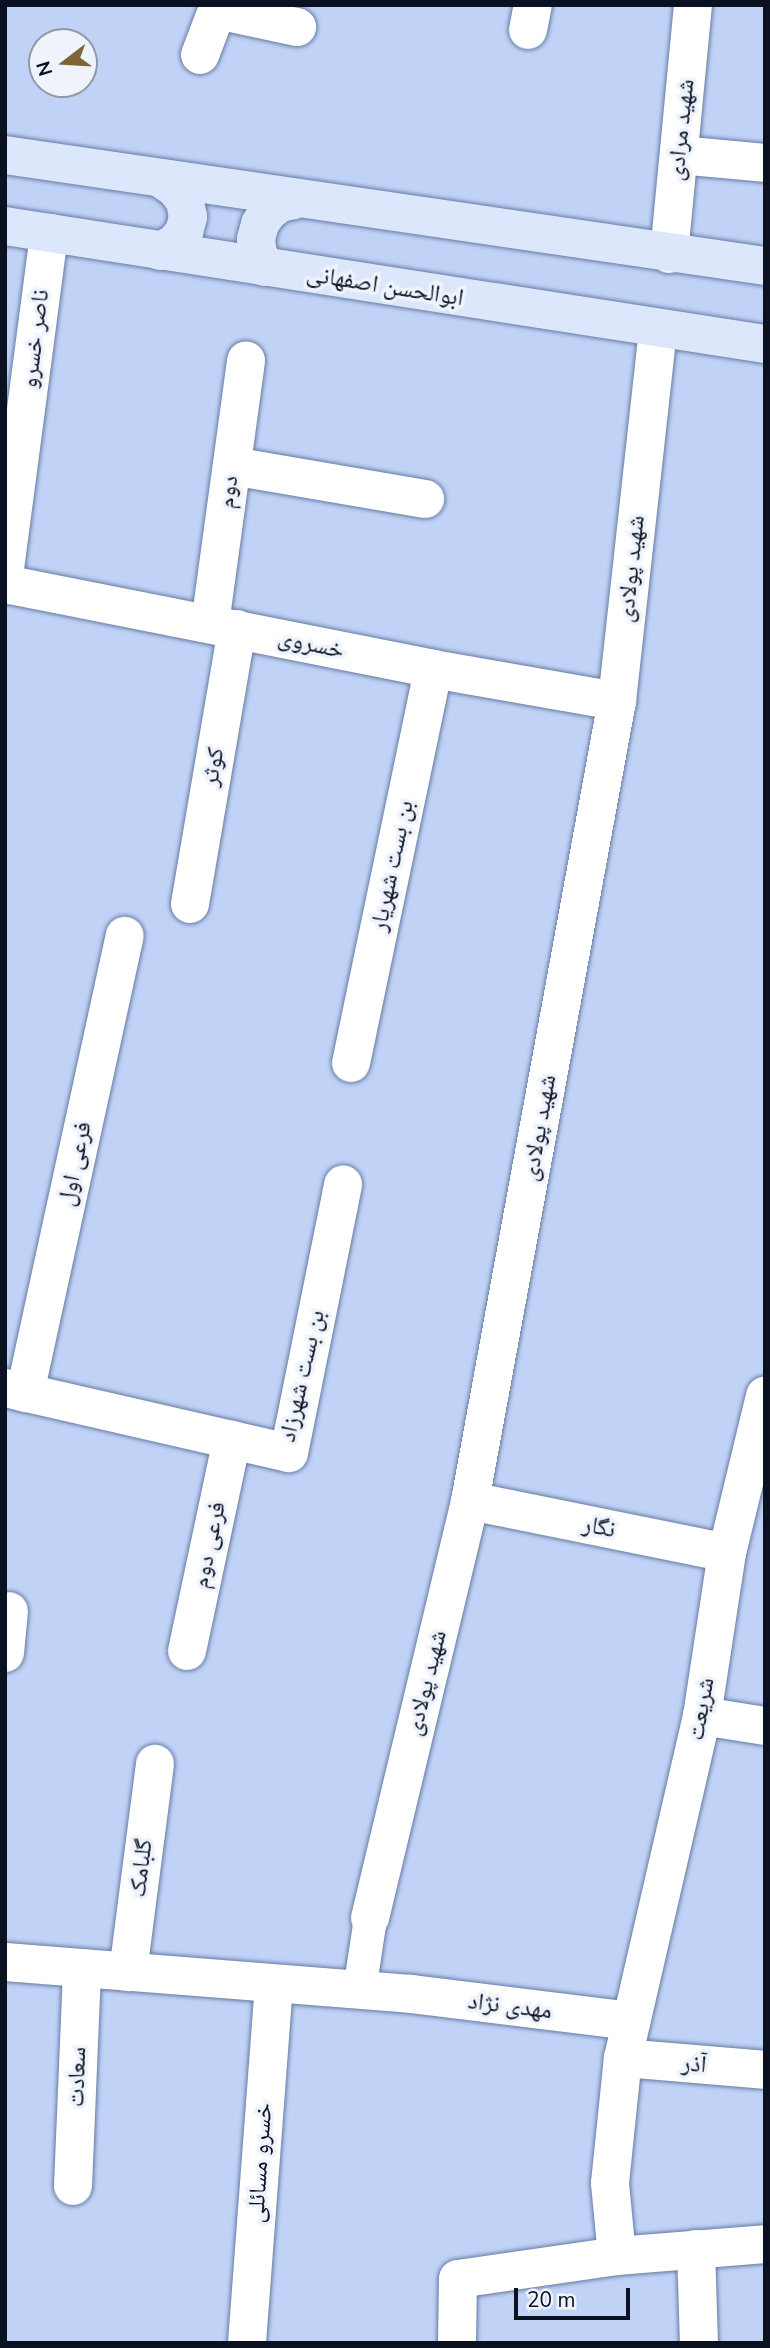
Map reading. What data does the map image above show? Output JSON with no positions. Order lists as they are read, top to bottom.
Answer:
{
  "streets": {
    "main road": ["ابوالحسن اصفهانی"],
    "street": [
      "شهید مرادی",
      "ناصر خسرو",
      "دوم",
      "شهید پولادی",
      "خسروی",
      "کوثر",
      "بن بست شهریار",
      "فرعی اول",
      "بن بست شهرزاد",
      "نگار",
      "فرعی دوم",
      "شریعت",
      "گلبامک",
      "مهدی نژاد",
      "آذر",
      "سعادت",
      "خسرو مسائلی"
    ]
  },
  "crossings": [
    ["ابوالحسن اصفهانی", "ناصر خسرو"],
    ["ابوالحسن اصفهانی", "شهید پولادی"],
    ["دوم", "خسروی"],
    ["دوم", "کوثر"],
    ["شهید پولادی", "خسروی"],
    ["شهید پولادی", "نگار"],
    ["خسروی", "کوثر"],
    ["خسروی", "بن بست شهریار"],
    ["فرعی اول", "بن بست شهرزاد"],
    ["بن بست شهرزاد", "فرعی دوم"],
    ["نگار", "شریعت"],
    ["شریعت", "مهدی نژاد"],
    ["گلبامک", "مهدی نژاد"],
    ["مهدی نژاد", "سعادت"],
    ["مهدی نژاد", "خسرو مسائلی"]
  ],
  "scale_bar": "20 m",
  "north": "left"
}
